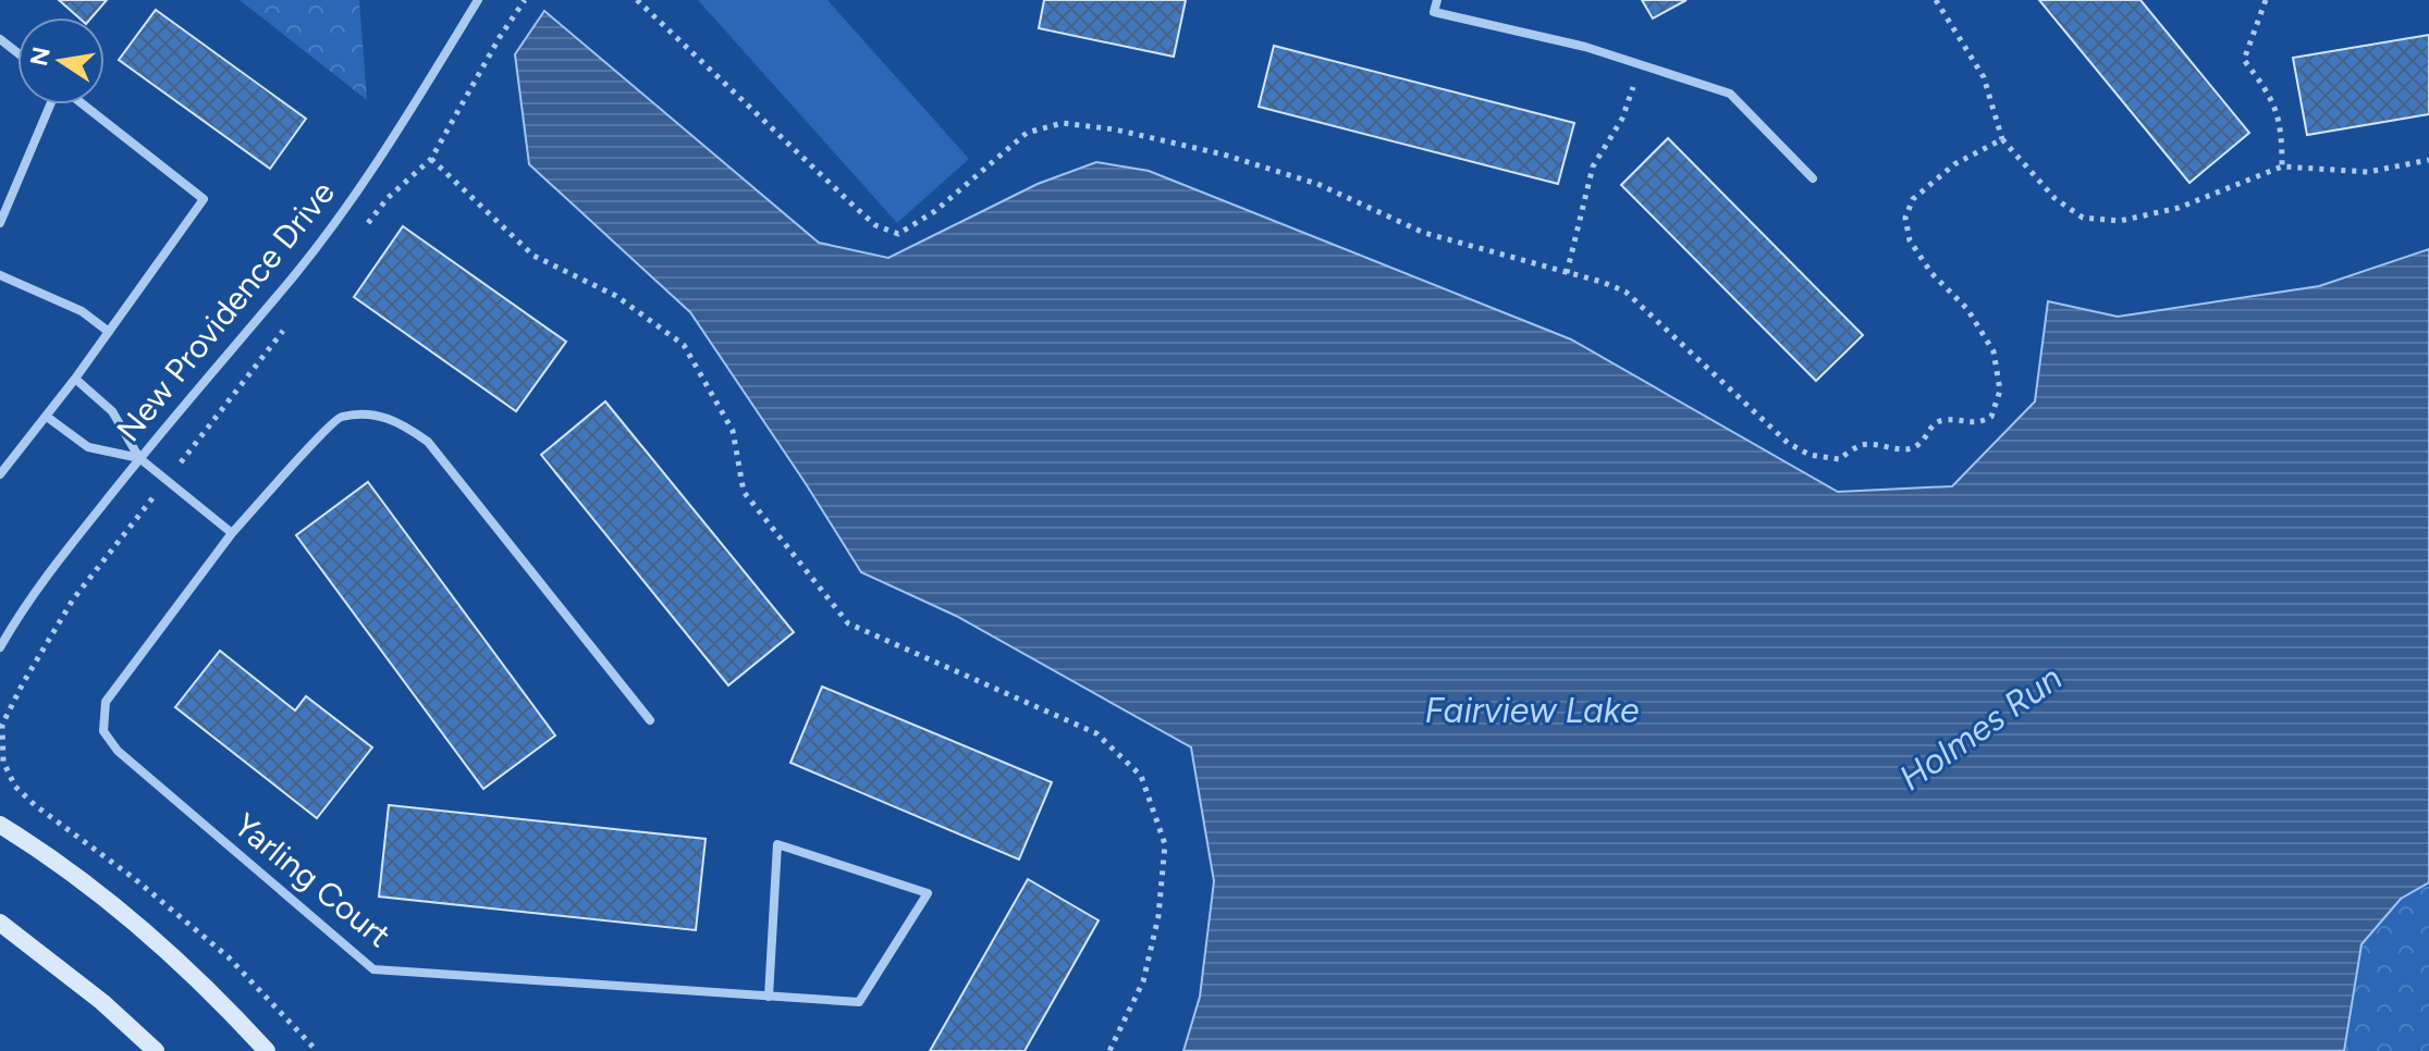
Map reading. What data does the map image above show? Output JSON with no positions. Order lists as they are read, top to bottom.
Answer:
{
  "streets": {
    "street": ["New Providence Drive", "Yarling Court"]
  },
  "water": ["Fairview Lake", "Holmes Run"],
  "north": "left"
}
